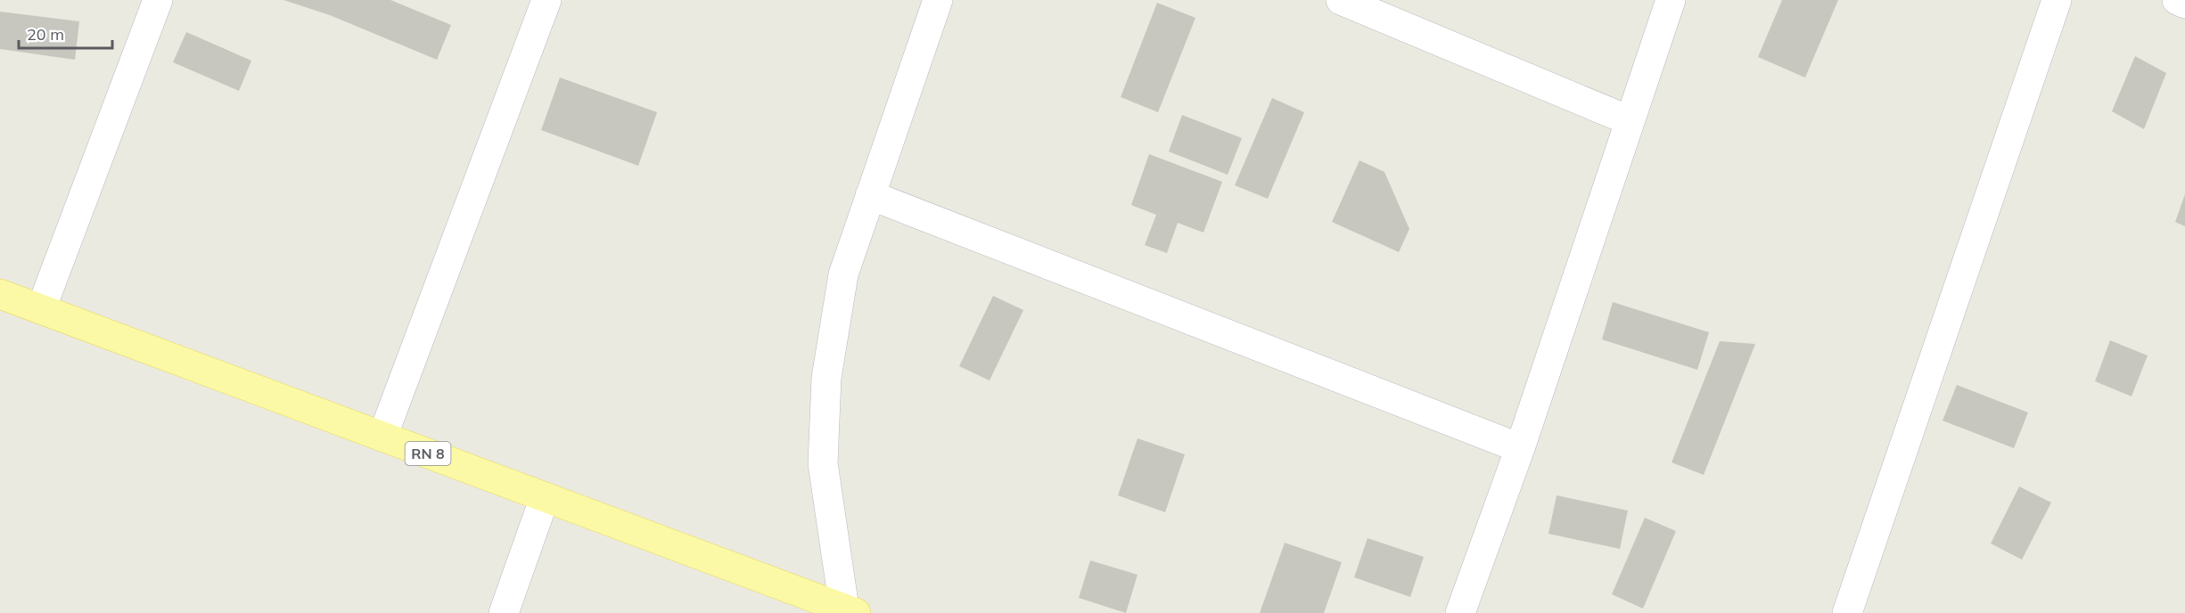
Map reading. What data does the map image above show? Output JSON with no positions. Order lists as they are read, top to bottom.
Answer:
{
  "streets": {
    "main road": ["RN 8"]
  },
  "scale_bar": "20 m"
}
